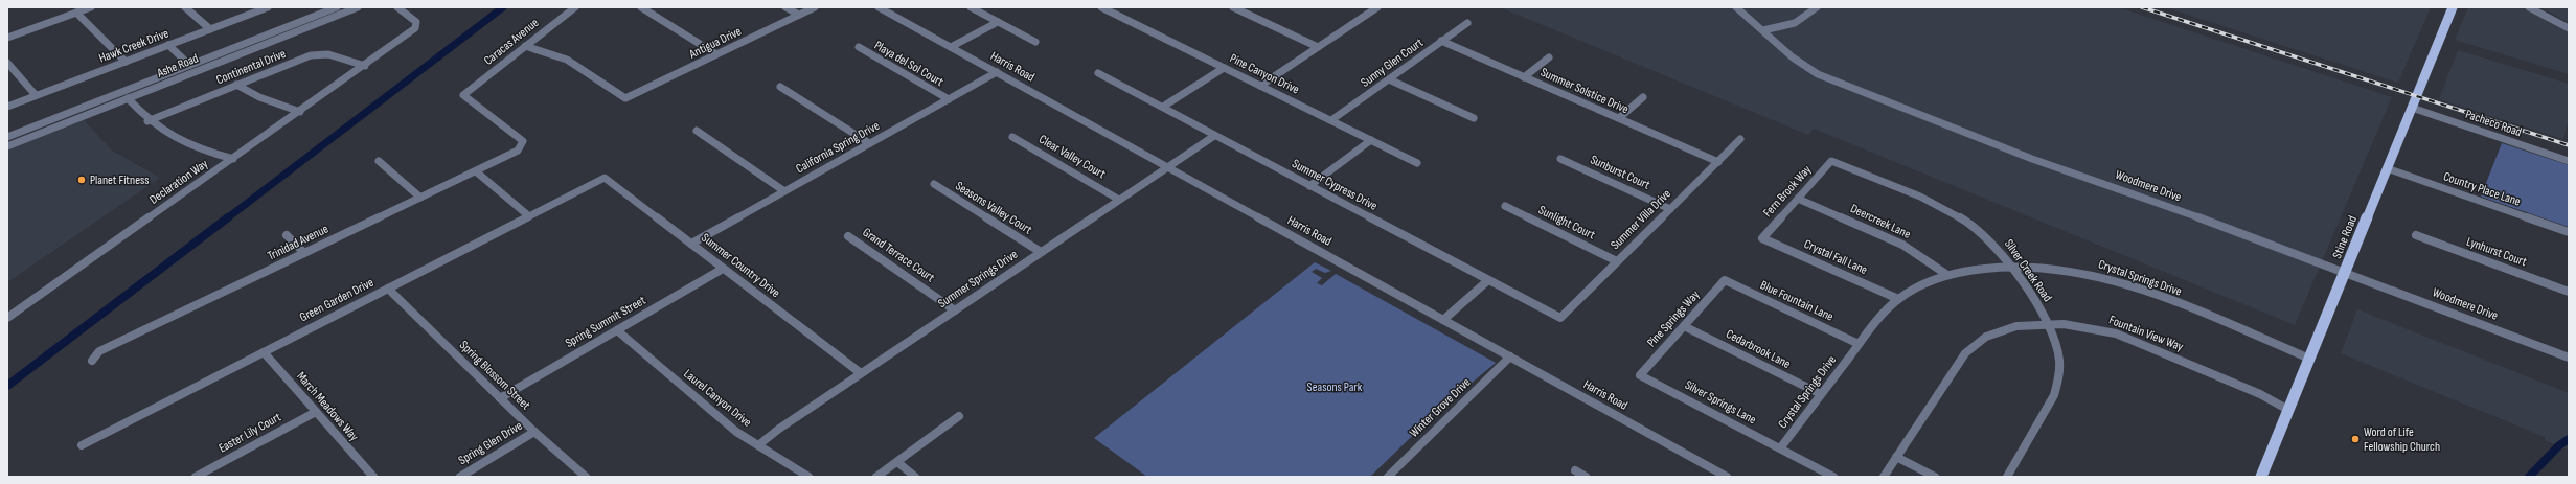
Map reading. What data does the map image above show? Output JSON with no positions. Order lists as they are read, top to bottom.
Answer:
{
  "streets": {
    "main road": ["Stine Road"],
    "street": [
      "Caracas Avenue",
      "Antigua Drive",
      "Hawk Creek Drive",
      "Sunny Glen Court",
      "Playa del Sol Court",
      "Ashe Road",
      "Continental Drive",
      "Harris Road",
      "Pine Canyon Drive",
      "Summer Solstice Drive",
      "Pacheco Road",
      "California Spring Drive",
      "Clear Valley Court",
      "Sunburst Court",
      "Declaration Way",
      "Summer Cypress Drive",
      "Woodmere Drive",
      "Country Place Lane",
      "Fern Brook Way",
      "Seasons Valley Court",
      "Summer Villa Drive",
      "Deercreek Lane",
      "Sunlight Court",
      "Trinidad Avenue",
      "Lynhurst Court",
      "Grand Terrace Court",
      "Crystal Fall Lane",
      "Summer Country Drive",
      "Silver Creek Road",
      "Crystal Springs Drive",
      "Summer Springs Drive",
      "Green Garden Drive",
      "Blue Fountain Lane",
      "Pine Springs Way",
      "Spring Summit Street",
      "Fountain View Way",
      "Cedarbrook Lane",
      "Spring Blossom Street",
      "Laurel Canyon Drive",
      "Silver Springs Lane",
      "March Meadows Way",
      "Winter Grove Drive",
      "Easter Lily Court",
      "Spring Glen Drive"
    ]
  },
  "crossings": [
    ["Caracas Avenue", "Antigua Drive"],
    ["Caracas Avenue", "Trinidad Avenue"],
    ["Sunny Glen Court", "Pine Canyon Drive"],
    ["Sunny Glen Court", "Summer Solstice Drive"],
    ["Playa del Sol Court", "California Spring Drive"],
    ["Continental Drive", "Declaration Way"],
    ["Harris Road", "California Spring Drive"],
    ["Harris Road", "Summer Springs Drive"],
    ["Harris Road", "Winter Grove Drive"],
    ["Summer Solstice Drive", "Summer Villa Drive"],
    ["Pacheco Road", "Stine Road"],
    ["California Spring Drive", "Summer Country Drive"],
    ["Clear Valley Court", "Summer Springs Drive"],
    ["Sunburst Court", "Summer Villa Drive"],
    ["Summer Cypress Drive", "Summer Villa Drive"],
    ["Summer Cypress Drive", "Summer Springs Drive"],
    ["Woodmere Drive", "Stine Road"],
    ["Country Place Lane", "Stine Road"],
    ["Fern Brook Way", "Deercreek Lane"],
    ["Fern Brook Way", "Crystal Fall Lane"],
    ["Fern Brook Way", "Silver Creek Road"],
    ["Seasons Valley Court", "Summer Springs Drive"],
    ["Summer Villa Drive", "Sunlight Court"],
    ["Deercreek Lane", "Crystal Springs Drive"],
    ["Stine Road", "Crystal Springs Drive"],
    ["Stine Road", "Fountain View Way"],
    ["Grand Terrace Court", "Summer Springs Drive"],
    ["Crystal Fall Lane", "Crystal Springs Drive"],
    ["Summer Country Drive", "Summer Springs Drive"],
    ["Summer Country Drive", "Green Garden Drive"],
    ["Summer Country Drive", "Spring Summit Street"],
    ["Silver Creek Road", "Crystal Springs Drive"],
    ["Silver Creek Road", "Fountain View Way"],
    ["Crystal Springs Drive", "Blue Fountain Lane"],
    ["Crystal Springs Drive", "Cedarbrook Lane"],
    ["Crystal Springs Drive", "Silver Springs Lane"],
    ["Summer Springs Drive", "Laurel Canyon Drive"],
    ["Green Garden Drive", "Spring Blossom Street"],
    ["Green Garden Drive", "March Meadows Way"],
    ["Blue Fountain Lane", "Pine Springs Way"],
    ["Pine Springs Way", "Cedarbrook Lane"],
    ["Pine Springs Way", "Silver Springs Lane"],
    ["Spring Summit Street", "Spring Blossom Street"],
    ["Spring Summit Street", "Laurel Canyon Drive"],
    ["Spring Blossom Street", "Spring Glen Drive"],
    ["March Meadows Way", "Easter Lily Court"]
  ],
  "parks": ["Seasons Park"],
  "places": ["Planet Fitness", "Word of Life Fellowship Church"]
}
